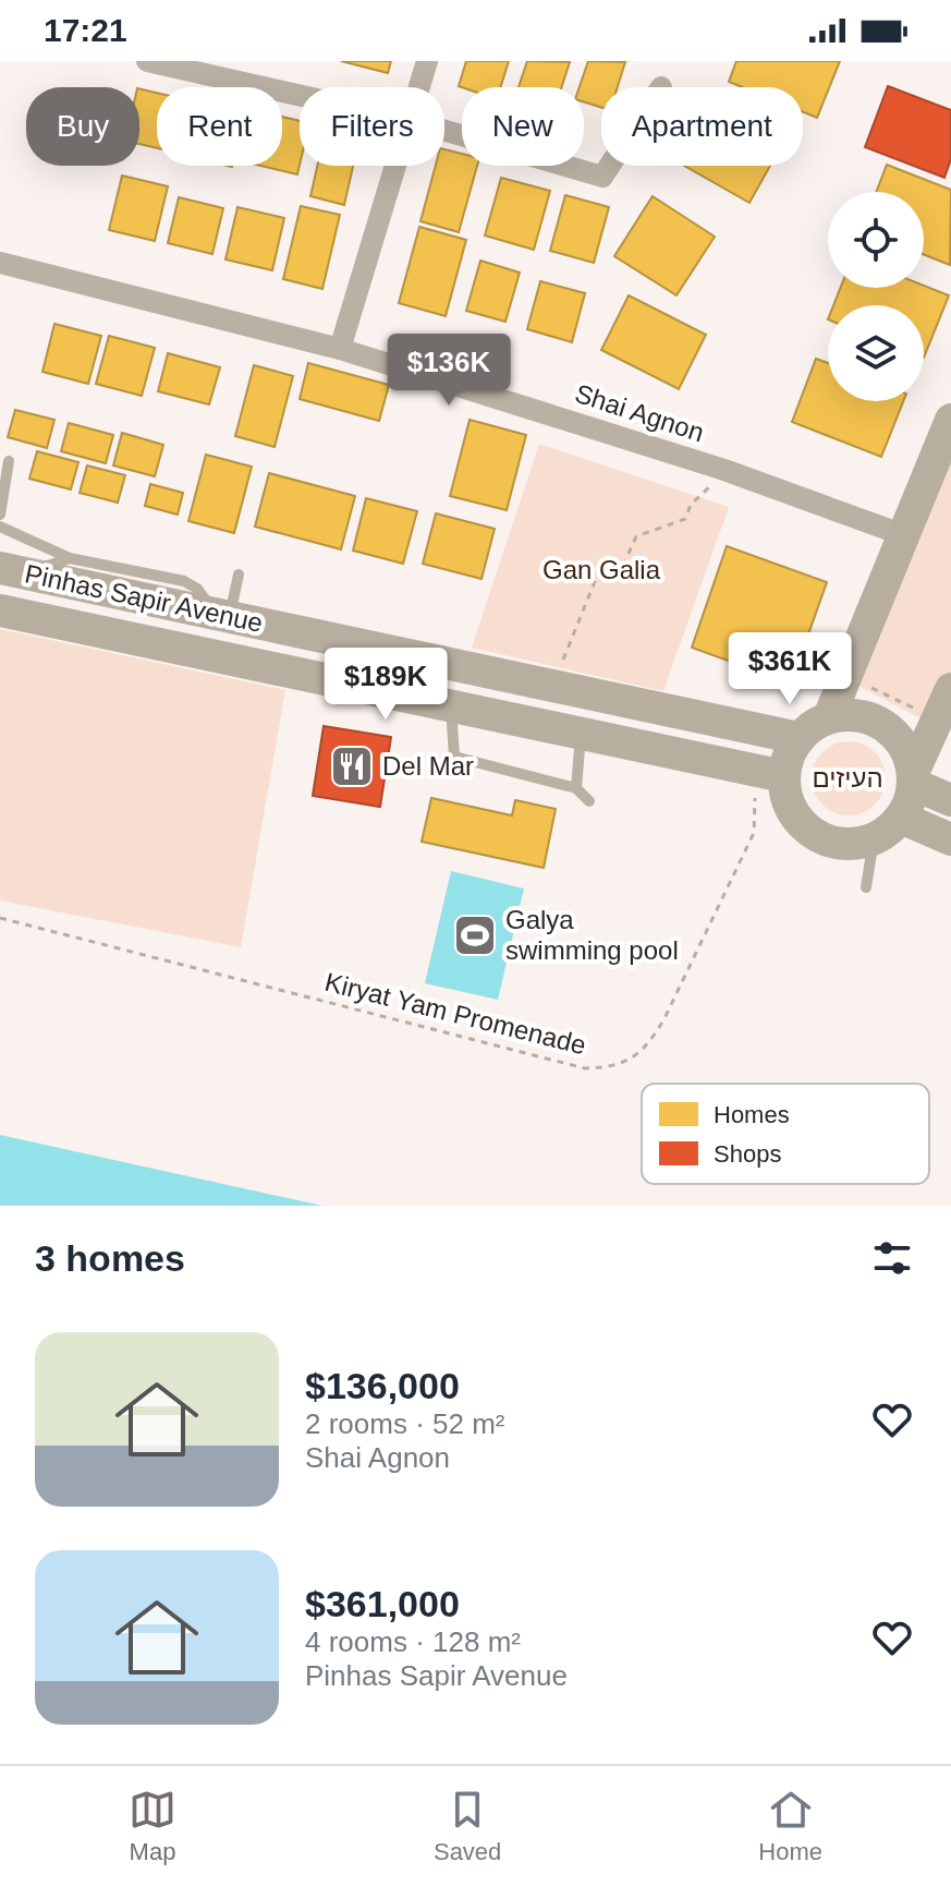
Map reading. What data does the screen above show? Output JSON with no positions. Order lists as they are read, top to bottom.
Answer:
{
  "streets": {
    "street": ["Shai Agnon", "Pinhas Sapir Avenue"],
    "path": ["Kiryat Yam Promenade"]
  },
  "crossings": [
    ["Pinhas Sapir Avenue", "Kiryat Yam Promenade"]
  ],
  "parks": ["Gan Galia", "העיזים"],
  "places": {
    "restaurant": ["Del Mar"],
    "sports": ["Galya swimming pool"]
  },
  "legend": ["Homes", "Shops"],
  "page": {
    "status": "17:21",
    "chip": [
      "Buy",
      "Rent",
      "Filters",
      "New",
      "Apartment"
    ],
    "price": ["$136K", "$361K", "$189K"],
    "heading": "3 homes",
    "list": [
      {
        "name": "$136,000",
        "note": "2 rooms · 52 m² · Shai Agnon"
      },
      {
        "name": "$361,000",
        "note": "4 rooms · 128 m² · Pinhas Sapir Avenue"
      }
    ],
    "tabs": ["Map", "Saved", "Home"]
  }
}
